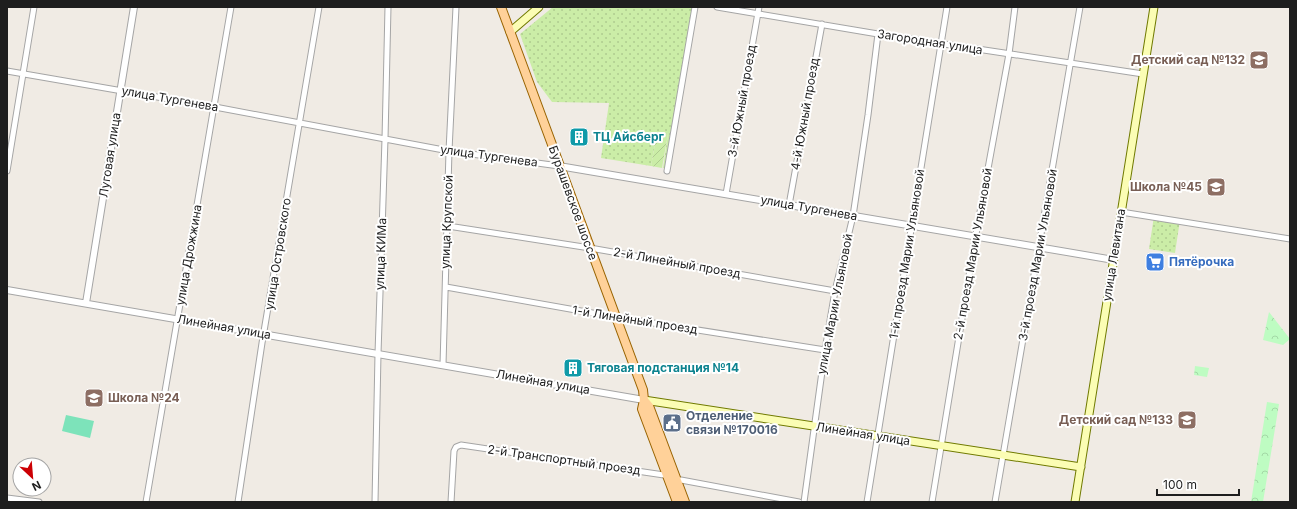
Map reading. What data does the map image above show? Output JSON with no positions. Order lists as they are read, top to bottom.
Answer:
{
  "streets": {
    "main road": ["Бурашевское шоссе", "улица Левитана", "Линейная улица"],
    "street": [
      "Загородная улица",
      "улица Тургенева",
      "3-й Южный проезд",
      "4-й Южный проезд",
      "Луговая улица",
      "улица Крупской",
      "улица Островского",
      "улица КИМа",
      "1-й проезд Марии Ульяновой",
      "2-й проезд Марии Ульяновой",
      "улица Дрожжина",
      "3-й проезд Марии Ульяновой",
      "2-й Линейный проезд",
      "улица Марии Ульяновой",
      "1-й Линейный проезд",
      "2-й Транспортный проезд"
    ]
  },
  "crossings": [
    ["Загородная улица", "3-й Южный проезд"],
    ["Загородная улица", "4-й Южный проезд"],
    ["Загородная улица", "1-й проезд Марии Ульяновой"],
    ["Загородная улица", "2-й проезд Марии Ульяновой"],
    ["Загородная улица", "3-й проезд Марии Ульяновой"],
    ["Загородная улица", "улица Левитана"],
    ["Загородная улица", "улица Марии Ульяновой"],
    ["улица Тургенева", "3-й Южный проезд"],
    ["улица Тургенева", "4-й Южный проезд"],
    ["улица Тургенева", "Луговая улица"],
    ["улица Тургенева", "Бурашевское шоссе"],
    ["улица Тургенева", "улица Крупской"],
    ["улица Тургенева", "улица Островского"],
    ["улица Тургенева", "улица КИМа"],
    ["улица Тургенева", "1-й проезд Марии Ульяновой"],
    ["улица Тургенева", "2-й проезд Марии Ульяновой"],
    ["улица Тургенева", "улица Дрожжина"],
    ["улица Тургенева", "3-й проезд Марии Ульяновой"],
    ["улица Тургенева", "улица Левитана"],
    ["улица Тургенева", "улица Марии Ульяновой"],
    ["Луговая улица", "Линейная улица"],
    ["Бурашевское шоссе", "2-й Линейный проезд"],
    ["Бурашевское шоссе", "1-й Линейный проезд"],
    ["Бурашевское шоссе", "Линейная улица"],
    ["Бурашевское шоссе", "2-й Транспортный проезд"],
    ["улица Крупской", "2-й Линейный проезд"],
    ["улица Крупской", "1-й Линейный проезд"],
    ["улица Крупской", "Линейная улица"],
    ["улица Островского", "Линейная улица"],
    ["улица КИМа", "Линейная улица"],
    ["1-й проезд Марии Ульяновой", "Линейная улица"],
    ["2-й проезд Марии Ульяновой", "Линейная улица"],
    ["улица Дрожжина", "Линейная улица"],
    ["3-й проезд Марии Ульяновой", "Линейная улица"],
    ["улица Левитана", "Линейная улица"],
    ["2-й Линейный проезд", "улица Марии Ульяновой"],
    ["улица Марии Ульяновой", "1-й Линейный проезд"],
    ["улица Марии Ульяновой", "Линейная улица"]
  ],
  "places": {
    "school or university": [
      "Детский сад №132",
      "Школа №45",
      "Школа №24",
      "Детский сад №133"
    ],
    "building": ["ТЦ Айсберг", "Тяговая подстанция №14"],
    "supermarket": ["Пятёрочка"],
    "public building": ["Отделение связи №170016"]
  },
  "scale_bar": "100 m",
  "north": "bottom right"
}
